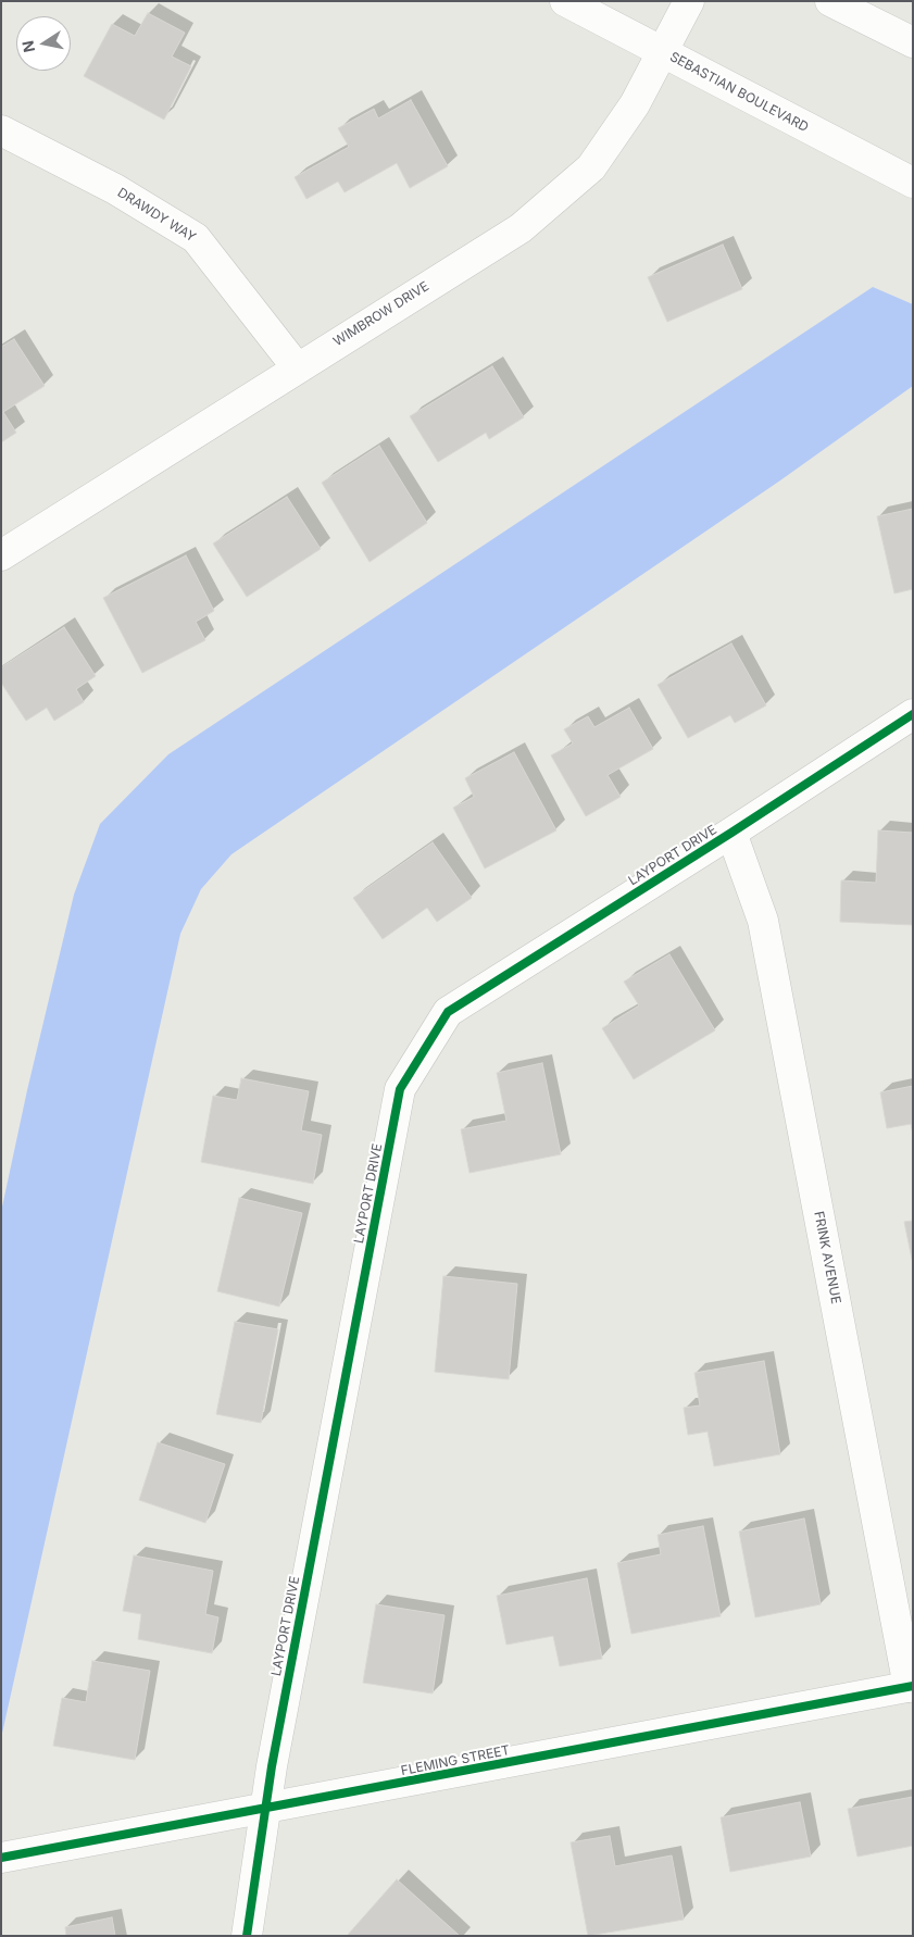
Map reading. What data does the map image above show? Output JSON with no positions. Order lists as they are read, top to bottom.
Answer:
{
  "streets": {
    "street": [
      "SEBASTIAN BOULEVARD",
      "DRAWDY WAY",
      "WIMBROW DRIVE",
      "LAYPORT DRIVE",
      "FRINK AVENUE",
      "FLEMING STREET"
    ]
  },
  "crossings": [
    ["SEBASTIAN BOULEVARD", "WIMBROW DRIVE"],
    ["DRAWDY WAY", "WIMBROW DRIVE"],
    ["LAYPORT DRIVE", "FRINK AVENUE"],
    ["LAYPORT DRIVE", "FLEMING STREET"],
    ["FRINK AVENUE", "FLEMING STREET"]
  ],
  "north": "left"
}
